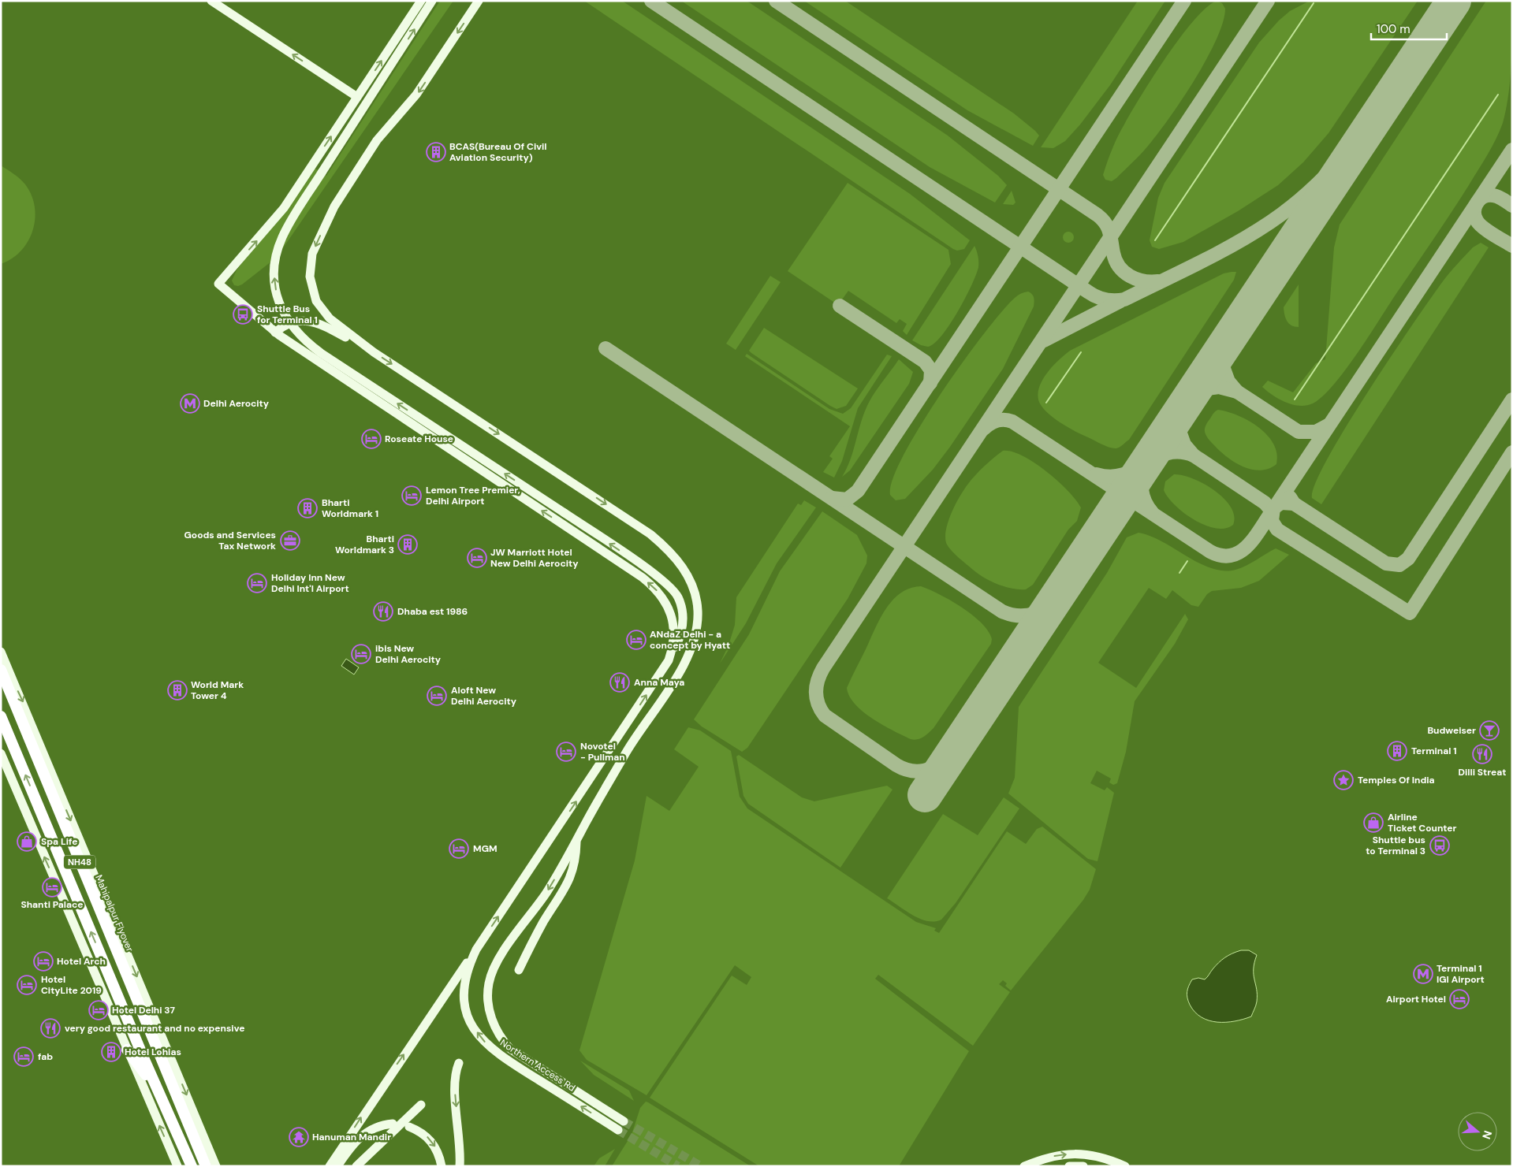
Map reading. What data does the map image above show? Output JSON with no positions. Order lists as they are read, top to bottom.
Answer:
{
  "streets": {
    "highway": ["NH48", "Mahipalpur Flyover"],
    "main road": ["Northern Access Rd"]
  },
  "places": {
    "building": [
      "BCAS(Bureau Of Civil Aviation Security)",
      "Bharti Worldmark 1",
      "Bharti Worldmark 3",
      "World Mark Tower 4",
      "Terminal 1",
      "Hotel Lohias"
    ],
    "bus stop": ["Shuttle Bus for Terminal 1", "Shuttle bus to Terminal 3"],
    "metro station": ["Delhi Aerocity", "Terminal 1 IGI Airport"],
    "hotel": [
      "Roseate House",
      "Lemon Tree Premier, Delhi Airport",
      "JW Marriott Hotel New Delhi Aerocity",
      "Holiday Inn New Delhi Int'l Airport",
      "ANdaZ Delhi - a concept by Hyatt",
      "ibis New Delhi Aerocity",
      "Aloft New Delhi Aerocity",
      "Novotel - Pullman",
      "MGM",
      "Shanti Palace",
      "Hotel Arch",
      "Hotel CityLite 2019",
      "Airport Hotel",
      "Hotel Delhi 37",
      "fab"
    ],
    "office": ["Goods and Services Tax Network"],
    "restaurant": [
      "Dhaba est 1986",
      "Anna Maya",
      "Dilli Streat",
      "very good restaurant and no expensive"
    ],
    "bar": ["Budweiser"],
    "place": ["Temples Of India"],
    "shop": ["Airline Ticket Counter", "Spa Life"],
    "temple": ["Hanuman Mandir"]
  },
  "scale_bar": "100 m",
  "north": "right"
}
